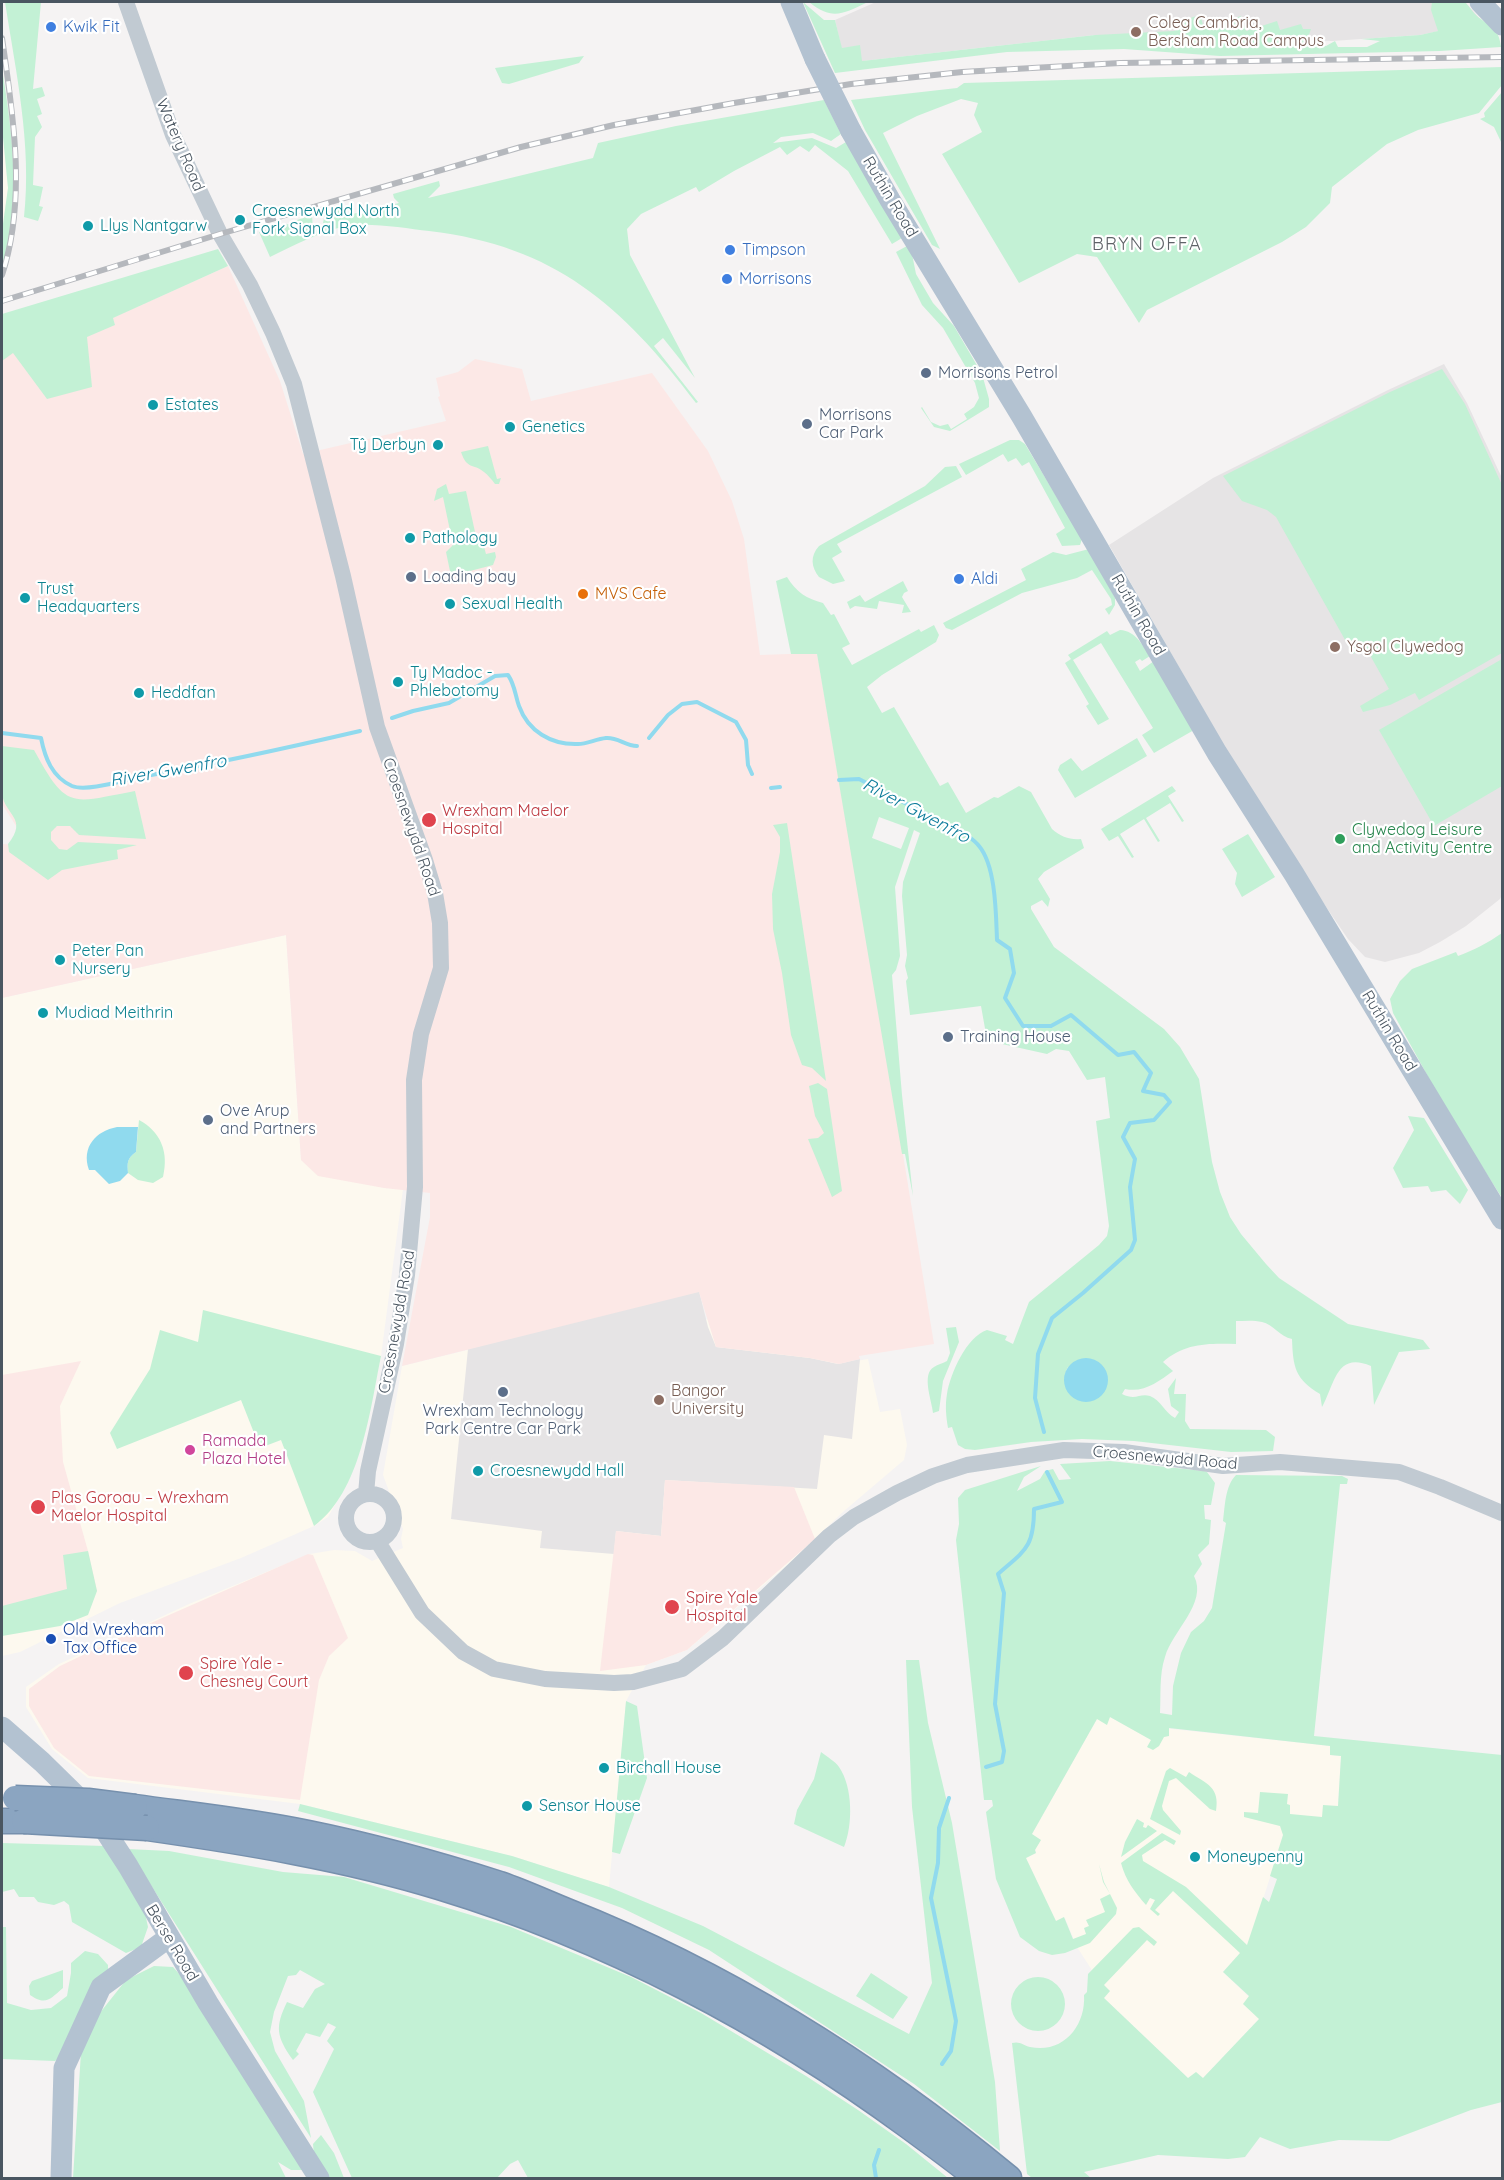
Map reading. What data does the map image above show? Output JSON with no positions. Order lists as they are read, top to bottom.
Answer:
{
  "streets": {
    "main road": ["Ruthin Road", "Berse Road"],
    "street": ["Watery Road", "Croesnewydd Road"]
  },
  "crossings": [
    ["Watery Road", "Croesnewydd Road"]
  ],
  "districts": ["BRYN OFFA"],
  "water": ["River Gwenfro"],
  "places": [
    "Kwik Fit",
    "Coleg Cambria, Bersham Road Campus",
    "Croesnewydd North Fork Signal Box",
    "Llys Nantgarw",
    "Timpson",
    "Morrisons",
    "Morrisons Petrol",
    "Estates",
    "Morrisons Car Park",
    "Genetics",
    "Tŷ Derbyn",
    "Pathology",
    "Loading bay",
    "Aldi",
    "MVS Cafe",
    "Trust Headquarters",
    "Sexual Health",
    "Ysgol Clywedog",
    "Ty Madoc - Phlebotomy",
    "Heddfan",
    "Wrexham Maelor Hospital",
    "Clywedog Leisure and Activity Centre",
    "Peter Pan Nursery",
    "Mudiad Meithrin",
    "Training House",
    "Ove Arup and Partners",
    "Wrexham Technology Park Centre Car Park",
    "Bangor University",
    "Ramada Plaza Hotel",
    "Croesnewydd Hall",
    "Plas Goroau – Wrexham Maelor Hospital",
    "Spire Yale Hospital",
    "Old Wrexham Tax Office",
    "Spire Yale - Chesney Court",
    "Birchall House",
    "Sensor House",
    "Moneypenny"
  ]
}
